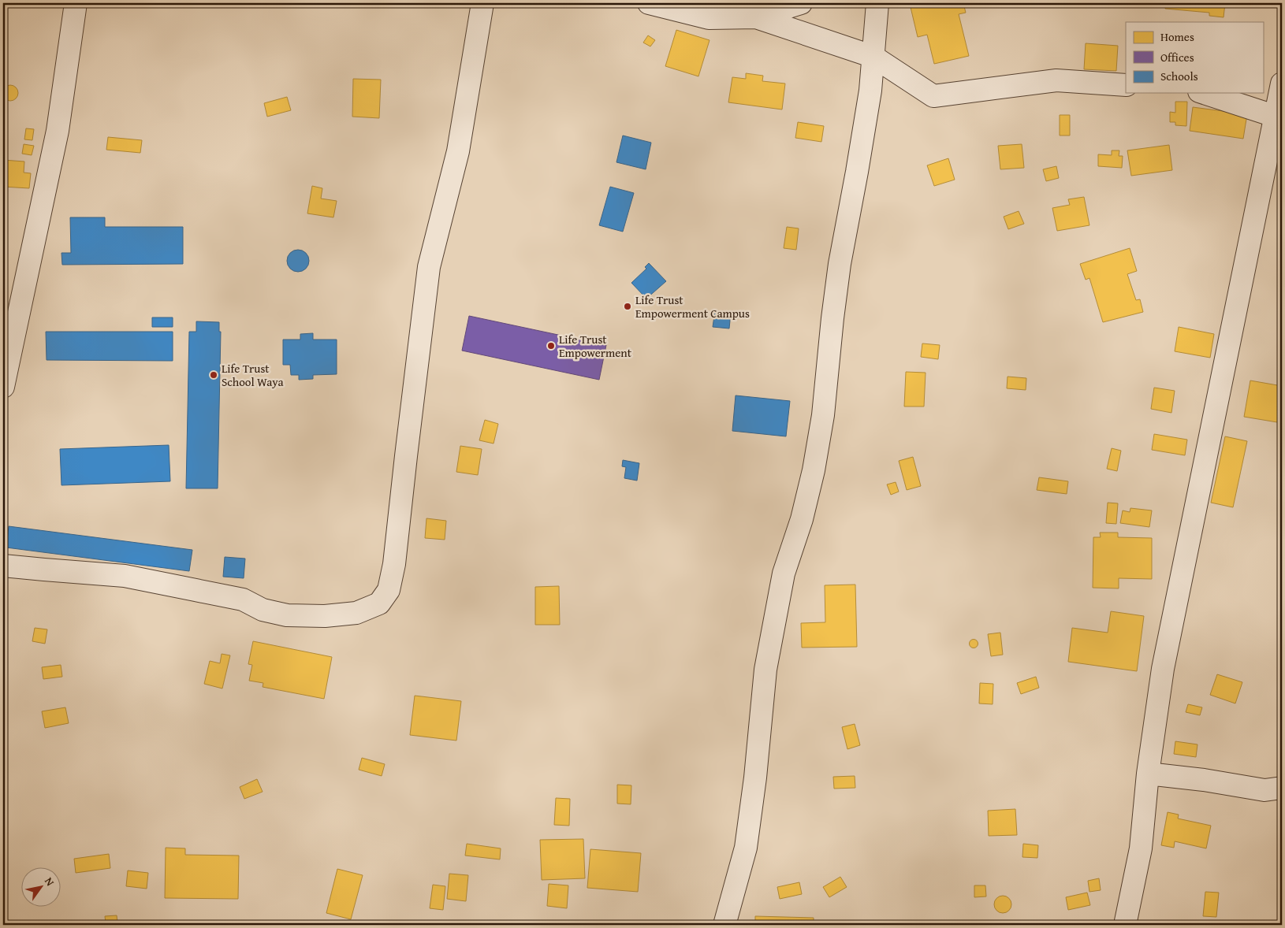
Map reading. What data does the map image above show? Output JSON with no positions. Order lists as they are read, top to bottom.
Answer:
{
  "places": ["Life Trust Empowerment Campus", "Life Trust Empowerment", "Life Trust School Waya"],
  "legend": ["Homes", "Offices", "Schools"],
  "north": "top right"
}
